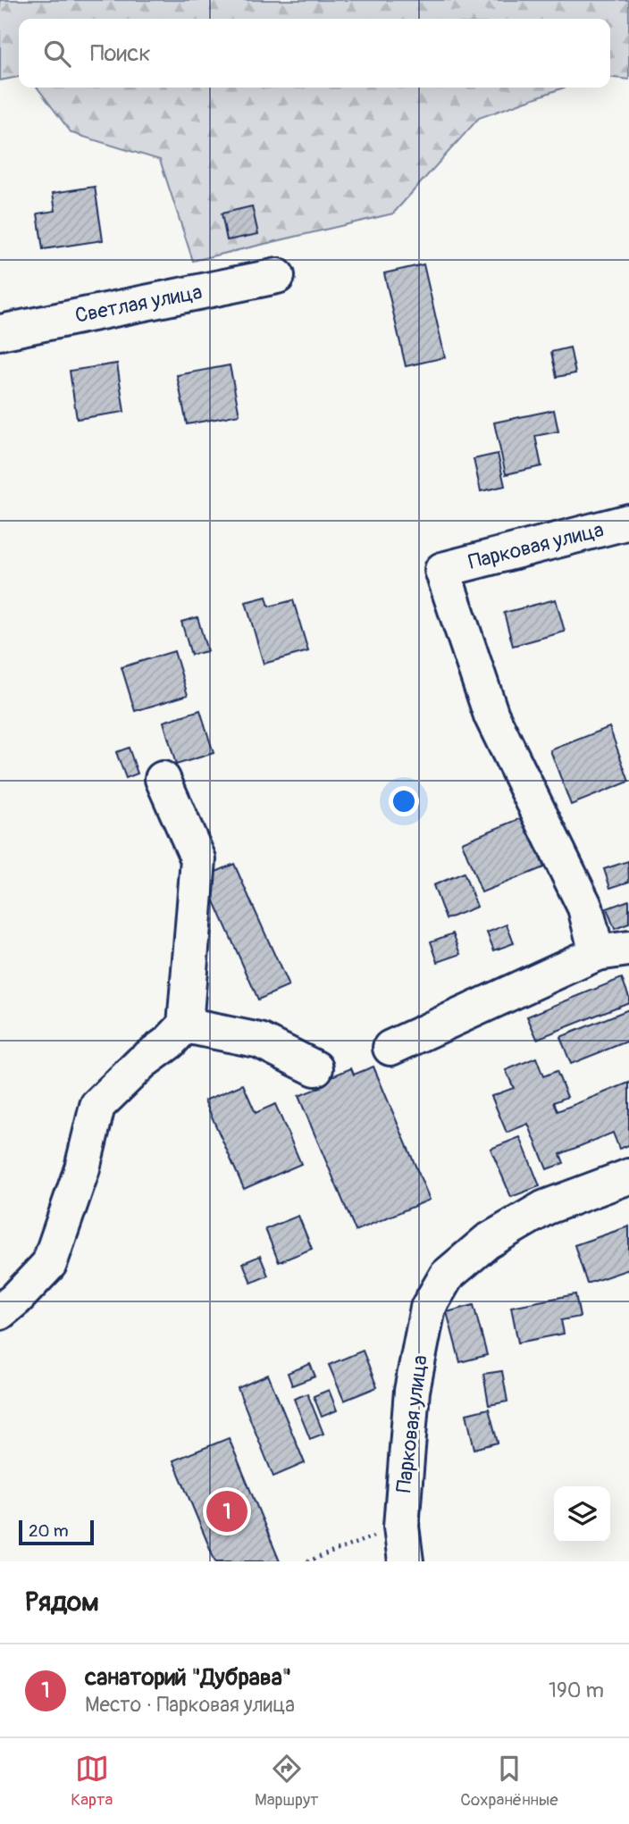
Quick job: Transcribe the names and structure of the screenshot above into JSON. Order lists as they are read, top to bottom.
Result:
{
  "streets": {
    "street": ["Светлая улица", "Парковая улица"]
  },
  "scale_bar": "20 m",
  "page": {
    "search": "Поиск",
    "pins": "1",
    "scale": "20 m",
    "heading": "Рядом",
    "list": [
      {
        "mark": "1",
        "name": "санаторий \"Дубрава\"",
        "note": "Место · Парковая улица",
        "value": "190 m"
      }
    ],
    "nav": ["Карта", "Маршрут", "Сохранённые"]
  }
}
